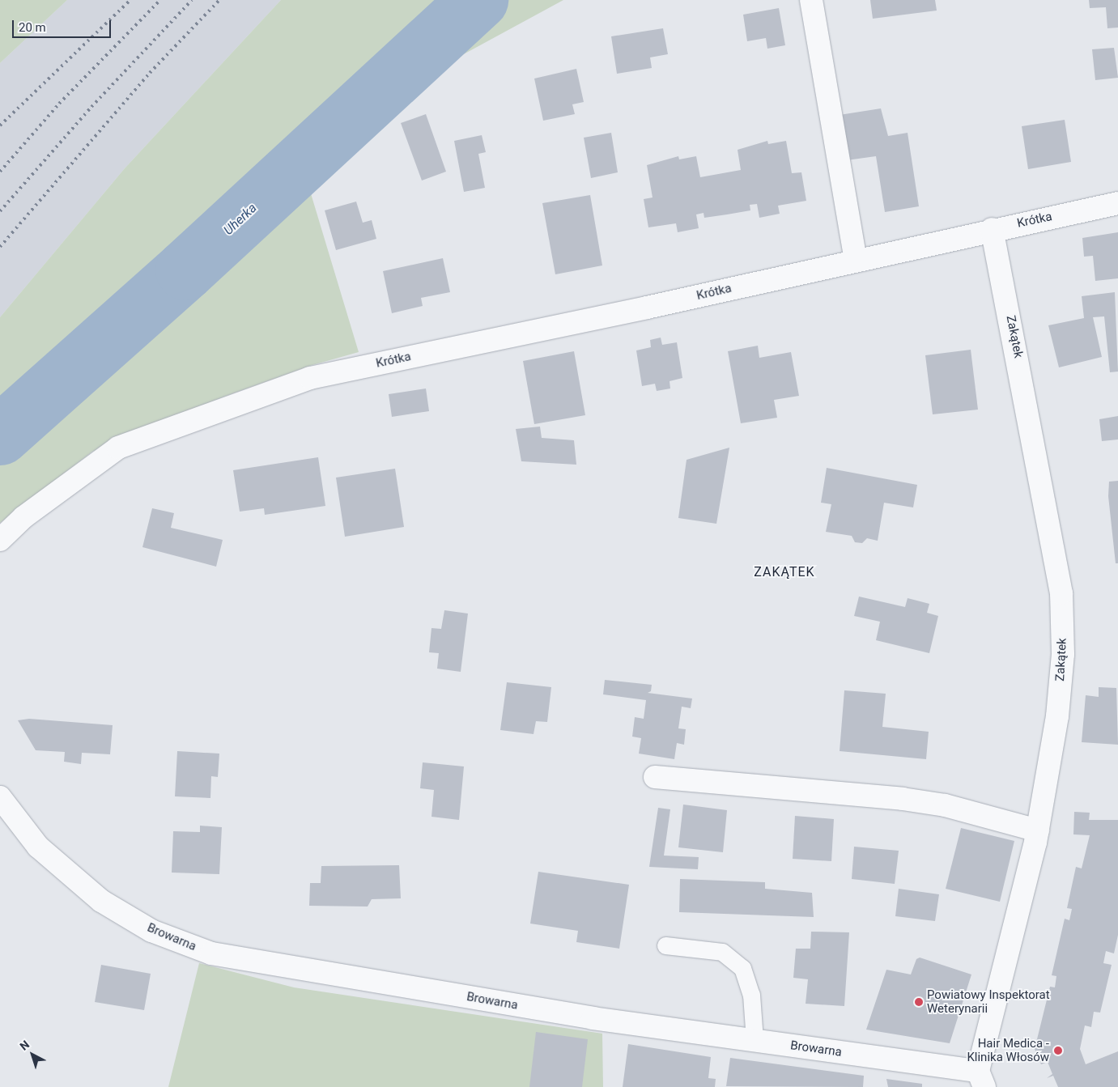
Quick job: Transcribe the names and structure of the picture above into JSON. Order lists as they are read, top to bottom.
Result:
{
  "streets": {
    "street": ["Krótka", "Zakątek", "Browarna"]
  },
  "crossings": [
    ["Krótka", "Zakątek"],
    ["Zakątek", "Browarna"]
  ],
  "districts": ["ZAKĄTEK"],
  "water": ["Uherka"],
  "places": ["Powiatowy Inspektorat Weterynarii", "Hair Medica - Klinika Włosów"],
  "scale_bar": "20 m",
  "north": "top left"
}
